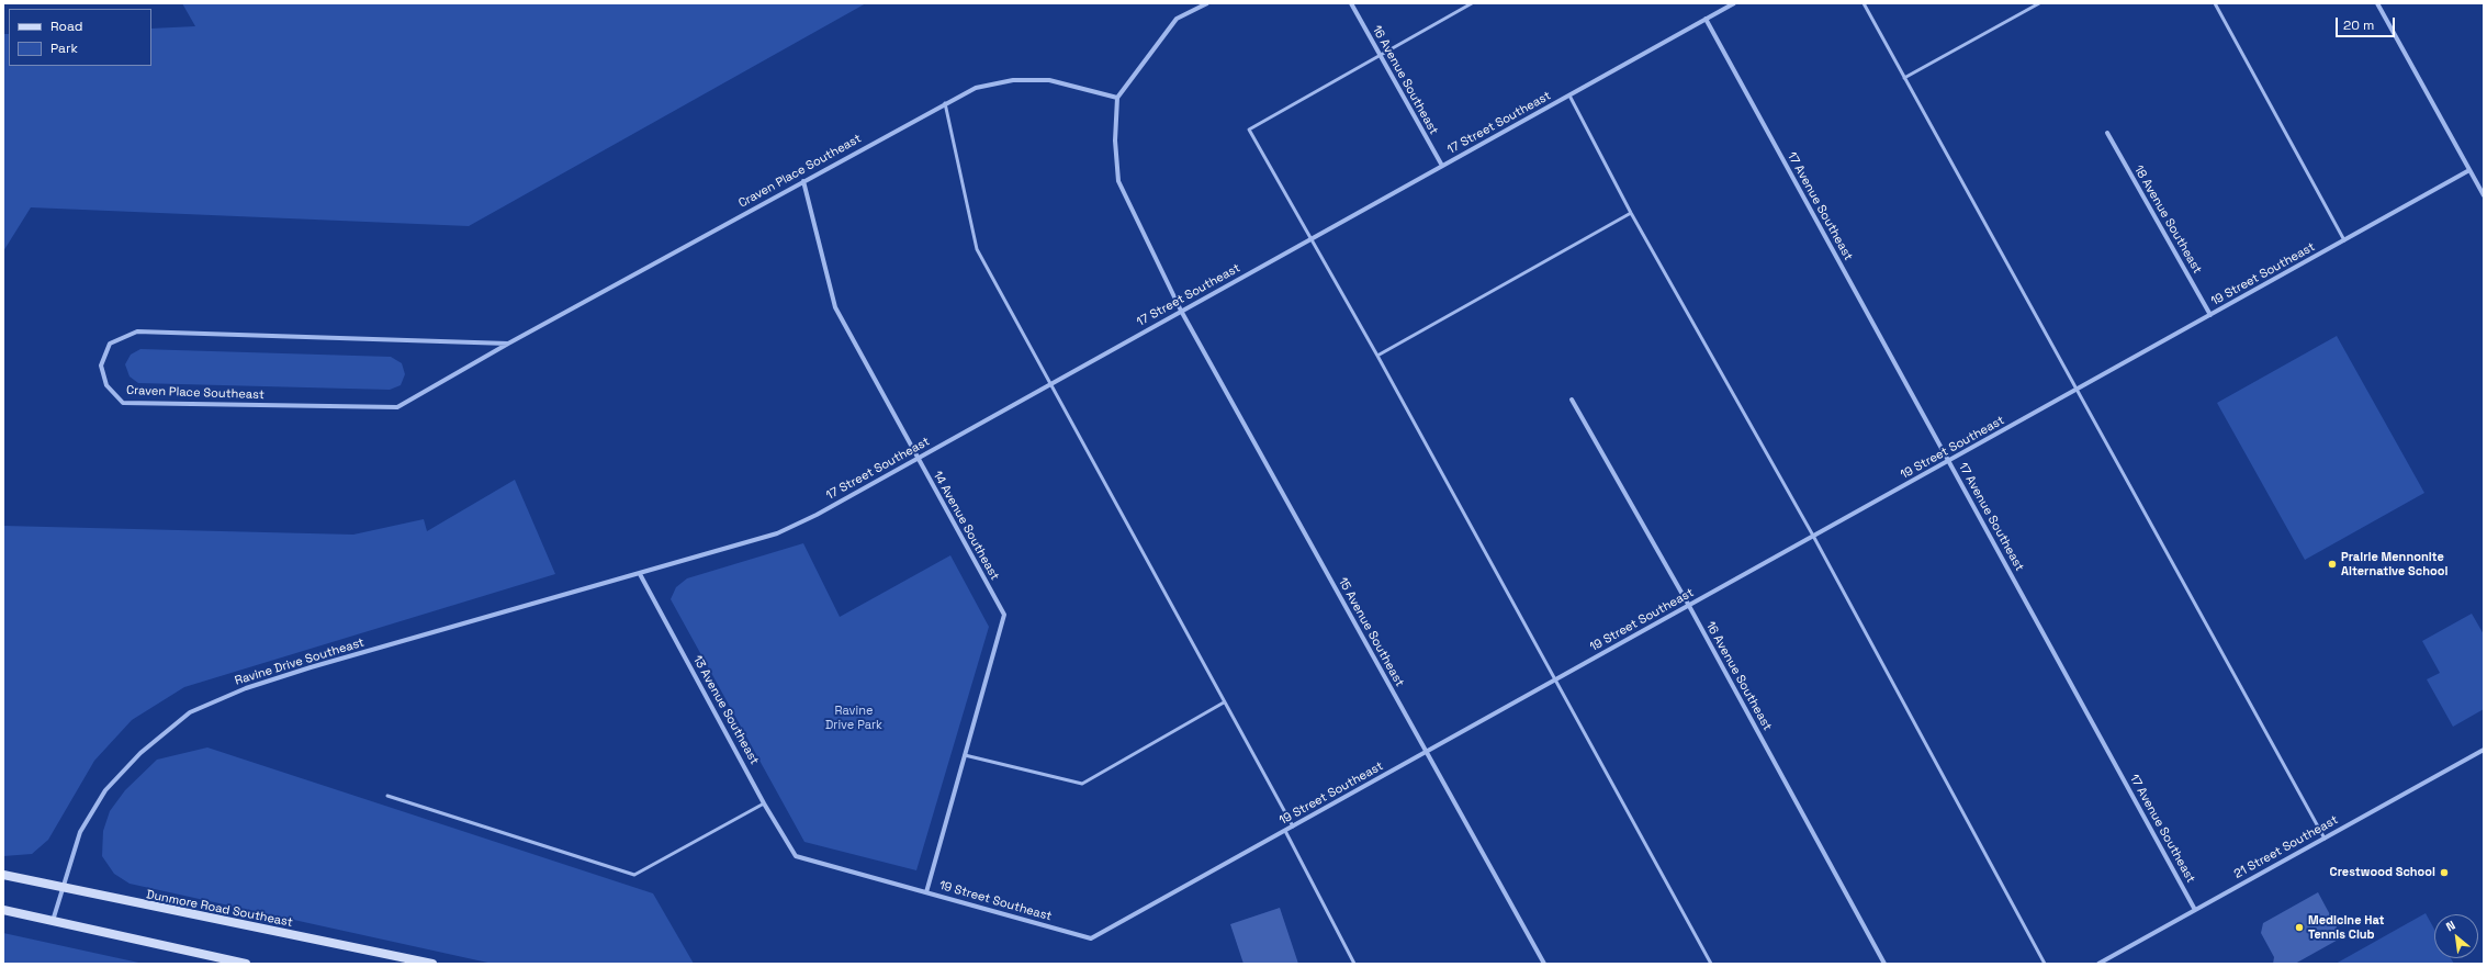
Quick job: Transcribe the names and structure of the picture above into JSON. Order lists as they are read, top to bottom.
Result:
{
  "streets": {
    "main road": ["Dunmore Road Southeast"],
    "street": [
      "16 Avenue Southeast",
      "17 Street Southeast",
      "Craven Place Southeast",
      "17 Avenue Southeast",
      "18 Avenue Southeast",
      "19 Street Southeast",
      "14 Avenue Southeast",
      "15 Avenue Southeast",
      "Ravine Drive Southeast",
      "13 Avenue Southeast",
      "21 Street Southeast"
    ]
  },
  "crossings": [
    ["16 Avenue Southeast", "17 Street Southeast"],
    ["16 Avenue Southeast", "19 Street Southeast"],
    ["17 Street Southeast", "17 Avenue Southeast"],
    ["17 Street Southeast", "14 Avenue Southeast"],
    ["17 Street Southeast", "15 Avenue Southeast"],
    ["17 Street Southeast", "Ravine Drive Southeast"],
    ["17 Street Southeast", "13 Avenue Southeast"],
    ["Craven Place Southeast", "14 Avenue Southeast"],
    ["Craven Place Southeast", "15 Avenue Southeast"],
    ["17 Avenue Southeast", "19 Street Southeast"],
    ["17 Avenue Southeast", "21 Street Southeast"],
    ["18 Avenue Southeast", "19 Street Southeast"],
    ["19 Street Southeast", "14 Avenue Southeast"],
    ["19 Street Southeast", "15 Avenue Southeast"],
    ["19 Street Southeast", "13 Avenue Southeast"],
    ["Ravine Drive Southeast", "13 Avenue Southeast"],
    ["Ravine Drive Southeast", "Dunmore Road Southeast"]
  ],
  "parks": ["Ravine Drive Park"],
  "places": ["Prairie Mennonite Alternative School", "Crestwood School", "Medicine Hat Tennis Club"],
  "legend": ["Road", "Park"],
  "scale_bar": "20 m",
  "north": "top left"
}
